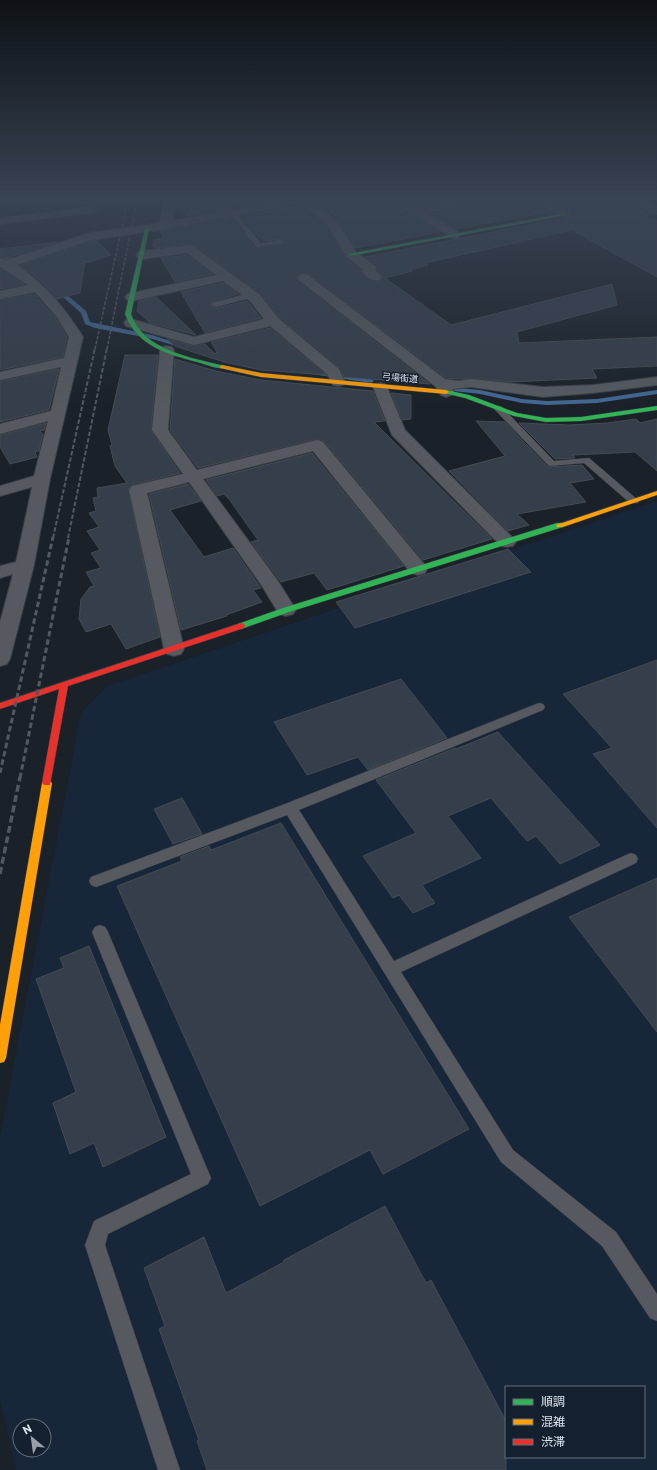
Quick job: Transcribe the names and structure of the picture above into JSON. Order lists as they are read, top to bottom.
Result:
{
  "streets": {
    "street": ["弓場街道"]
  },
  "legend": ["順調", "混雑", "渋滞"],
  "north": "top left"
}
